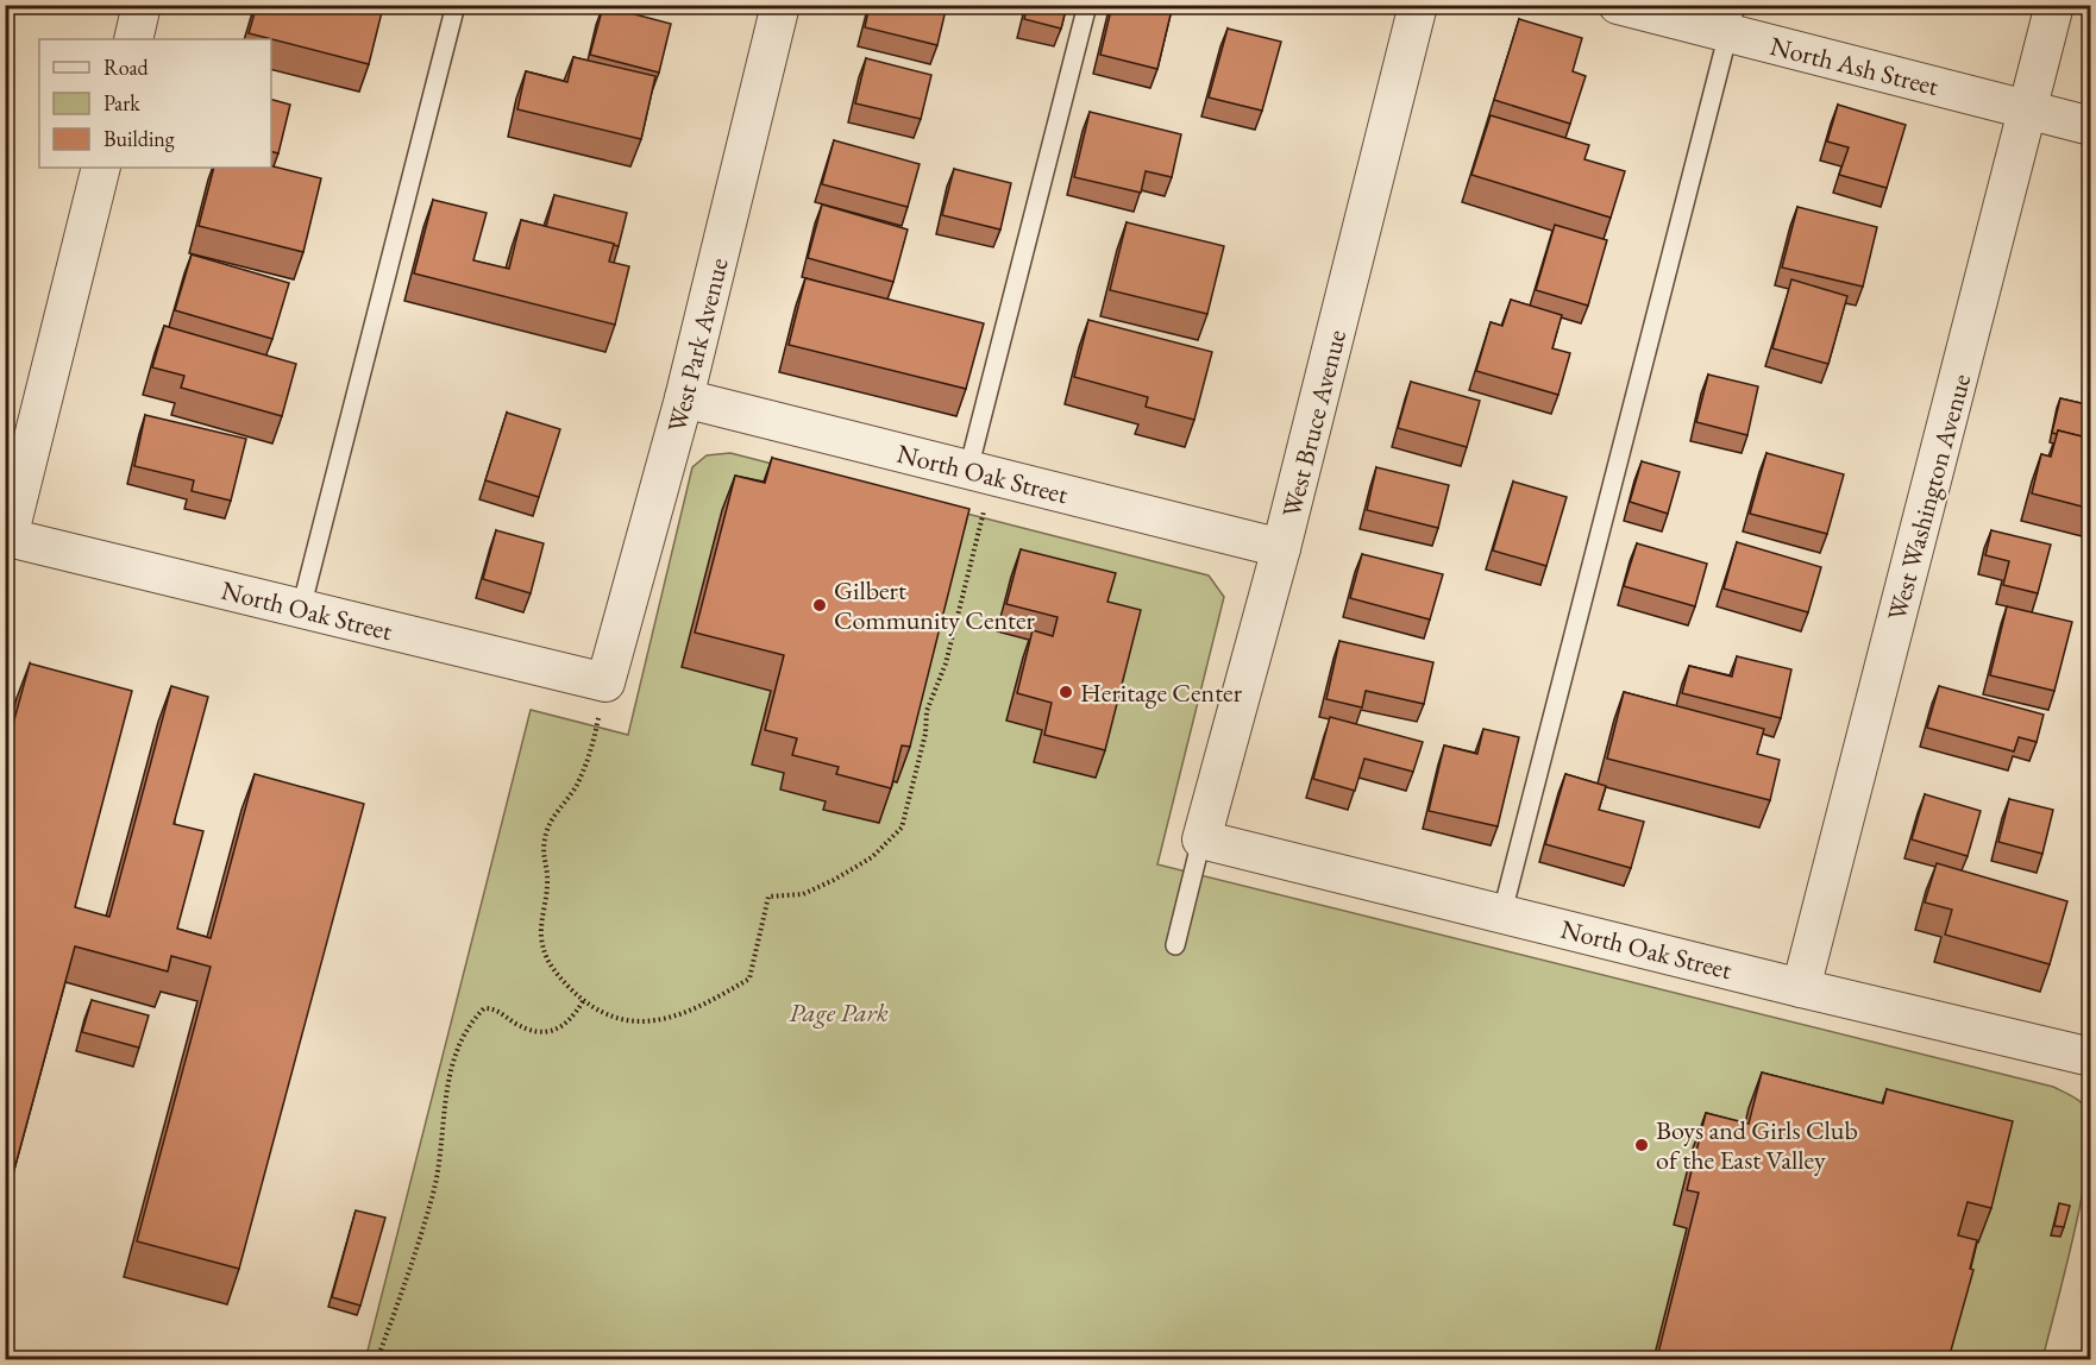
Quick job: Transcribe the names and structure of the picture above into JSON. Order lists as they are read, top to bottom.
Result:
{
  "streets": {
    "street": [
      "North Ash Street",
      "West Park Avenue",
      "West Bruce Avenue",
      "North Oak Street",
      "West Washington Avenue"
    ]
  },
  "crossings": [
    ["North Ash Street", "West Washington Avenue"],
    ["West Park Avenue", "North Oak Street"],
    ["West Bruce Avenue", "North Oak Street"],
    ["North Oak Street", "West Washington Avenue"]
  ],
  "parks": ["Page Park"],
  "places": ["Gilbert Community Center", "Heritage Center", "Boys and Girls Club of the East Valley"],
  "legend": ["Road", "Park", "Building"]
}
